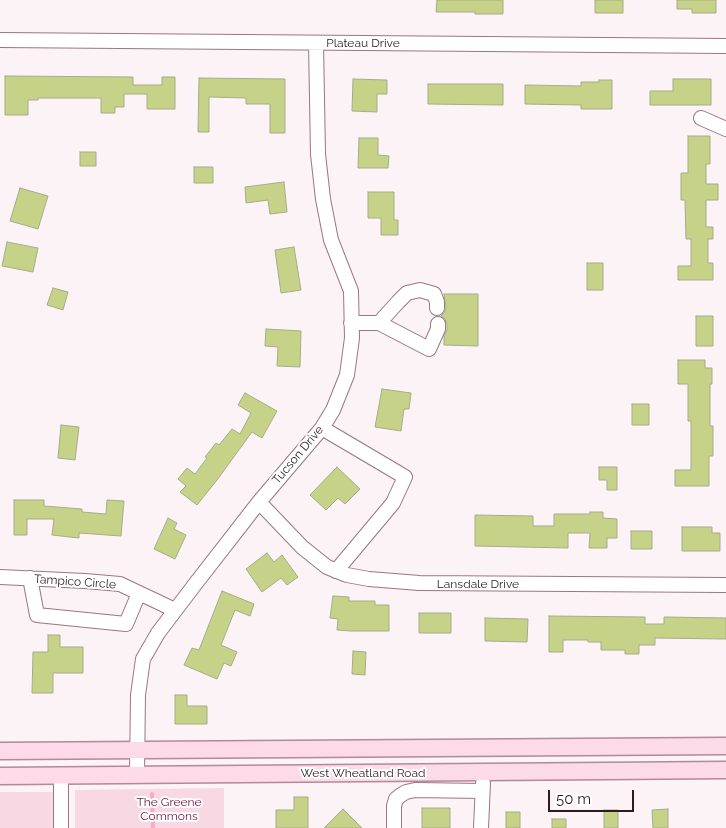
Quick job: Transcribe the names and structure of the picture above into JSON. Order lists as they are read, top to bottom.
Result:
{
  "streets": {
    "main road": ["West Wheatland Road"],
    "street": [
      "Plateau Drive",
      "Tucson Drive",
      "Tampico Circle",
      "Lansdale Drive"
    ]
  },
  "crossings": [
    ["Plateau Drive", "Tucson Drive"],
    ["Tucson Drive", "Tampico Circle"],
    ["Tucson Drive", "Lansdale Drive"],
    ["Tucson Drive", "West Wheatland Road"]
  ],
  "parks": ["The Greene Commons"],
  "scale_bar": "50 m"
}
